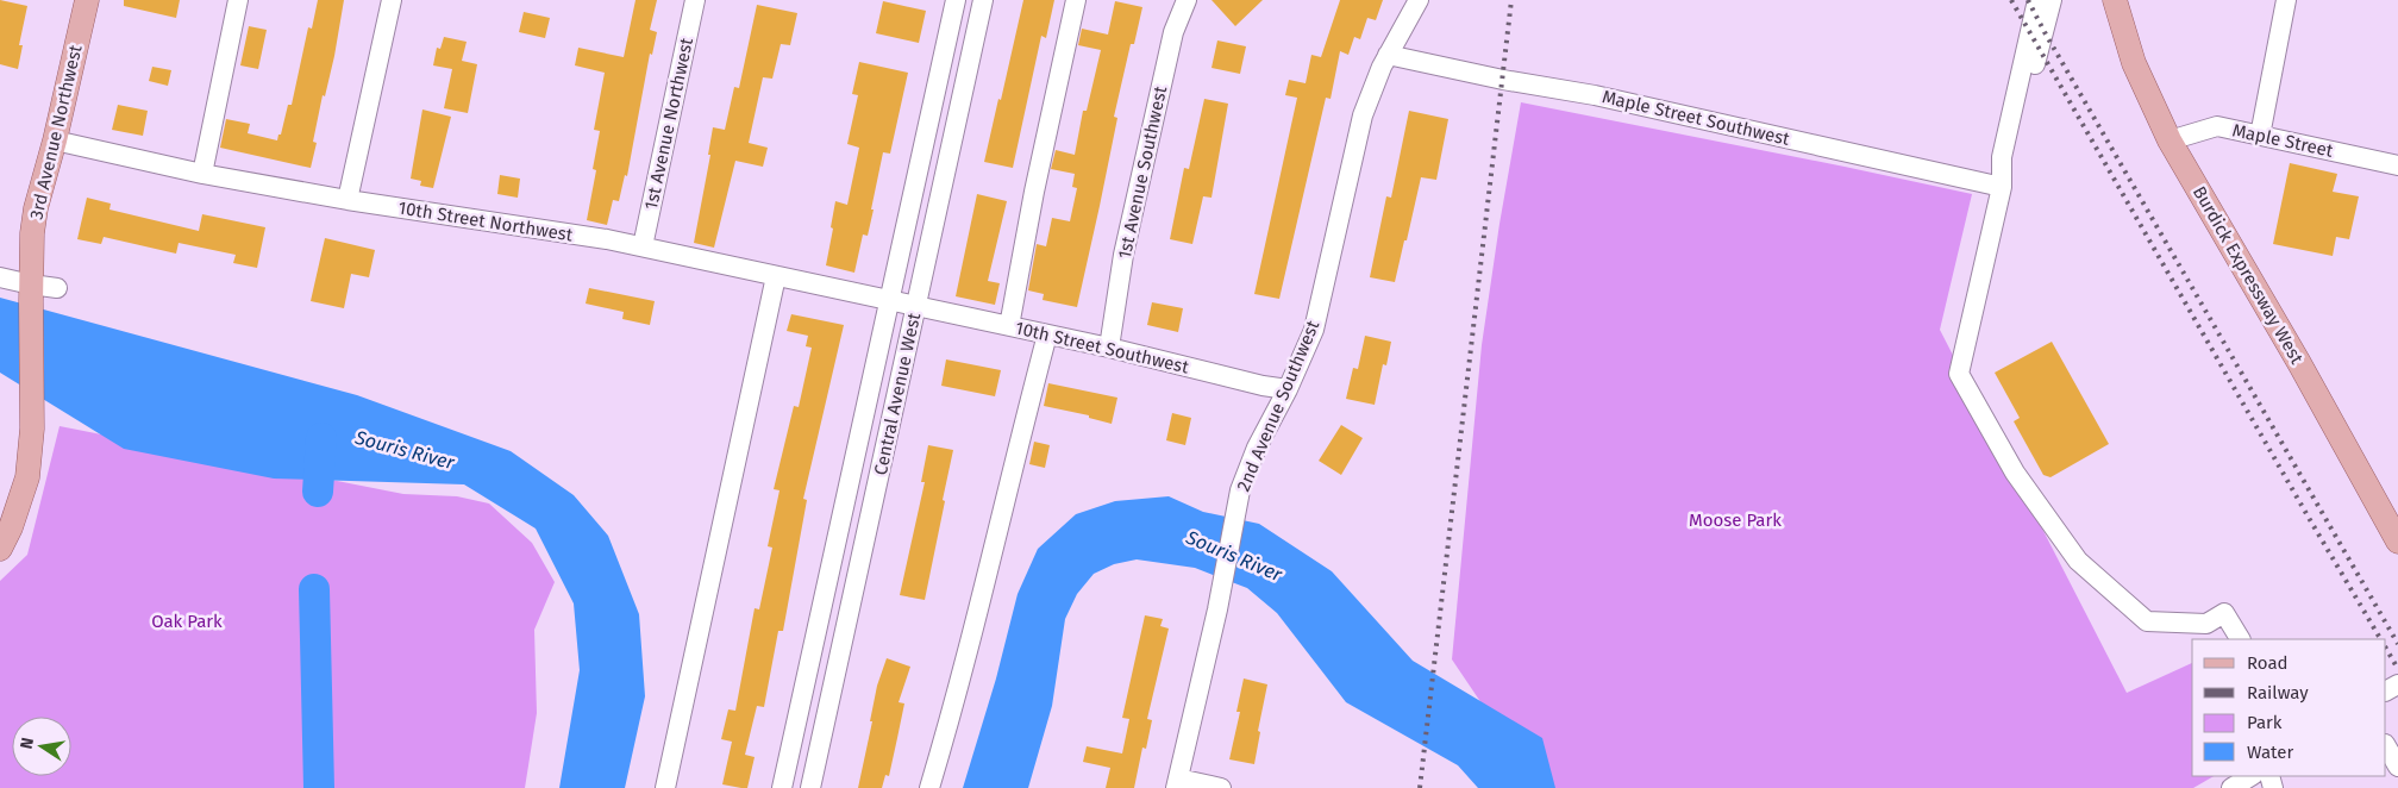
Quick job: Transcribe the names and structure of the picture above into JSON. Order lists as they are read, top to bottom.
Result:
{
  "streets": {
    "main road": ["3rd Avenue Northwest", "Burdick Expressway West"],
    "street": [
      "Maple Street Southwest",
      "1st Avenue Northwest",
      "Maple Street",
      "1st Avenue Southwest",
      "10th Street Northwest",
      "10th Street Southwest",
      "Central Avenue West",
      "2nd Avenue Southwest"
    ]
  },
  "crossings": [
    ["Maple Street Southwest", "2nd Avenue Southwest"],
    ["1st Avenue Northwest", "10th Street Northwest"],
    ["3rd Avenue Northwest", "10th Street Northwest"],
    ["Maple Street", "Burdick Expressway West"],
    ["1st Avenue Southwest", "10th Street Southwest"],
    ["10th Street Northwest", "10th Street Southwest"],
    ["10th Street Northwest", "Central Avenue West"],
    ["10th Street Southwest", "Central Avenue West"],
    ["10th Street Southwest", "2nd Avenue Southwest"]
  ],
  "water": ["Souris River"],
  "parks": ["Moose Park", "Oak Park"],
  "legend": [
    "Road",
    "Railway",
    "Park",
    "Water"
  ],
  "north": "left"
}
